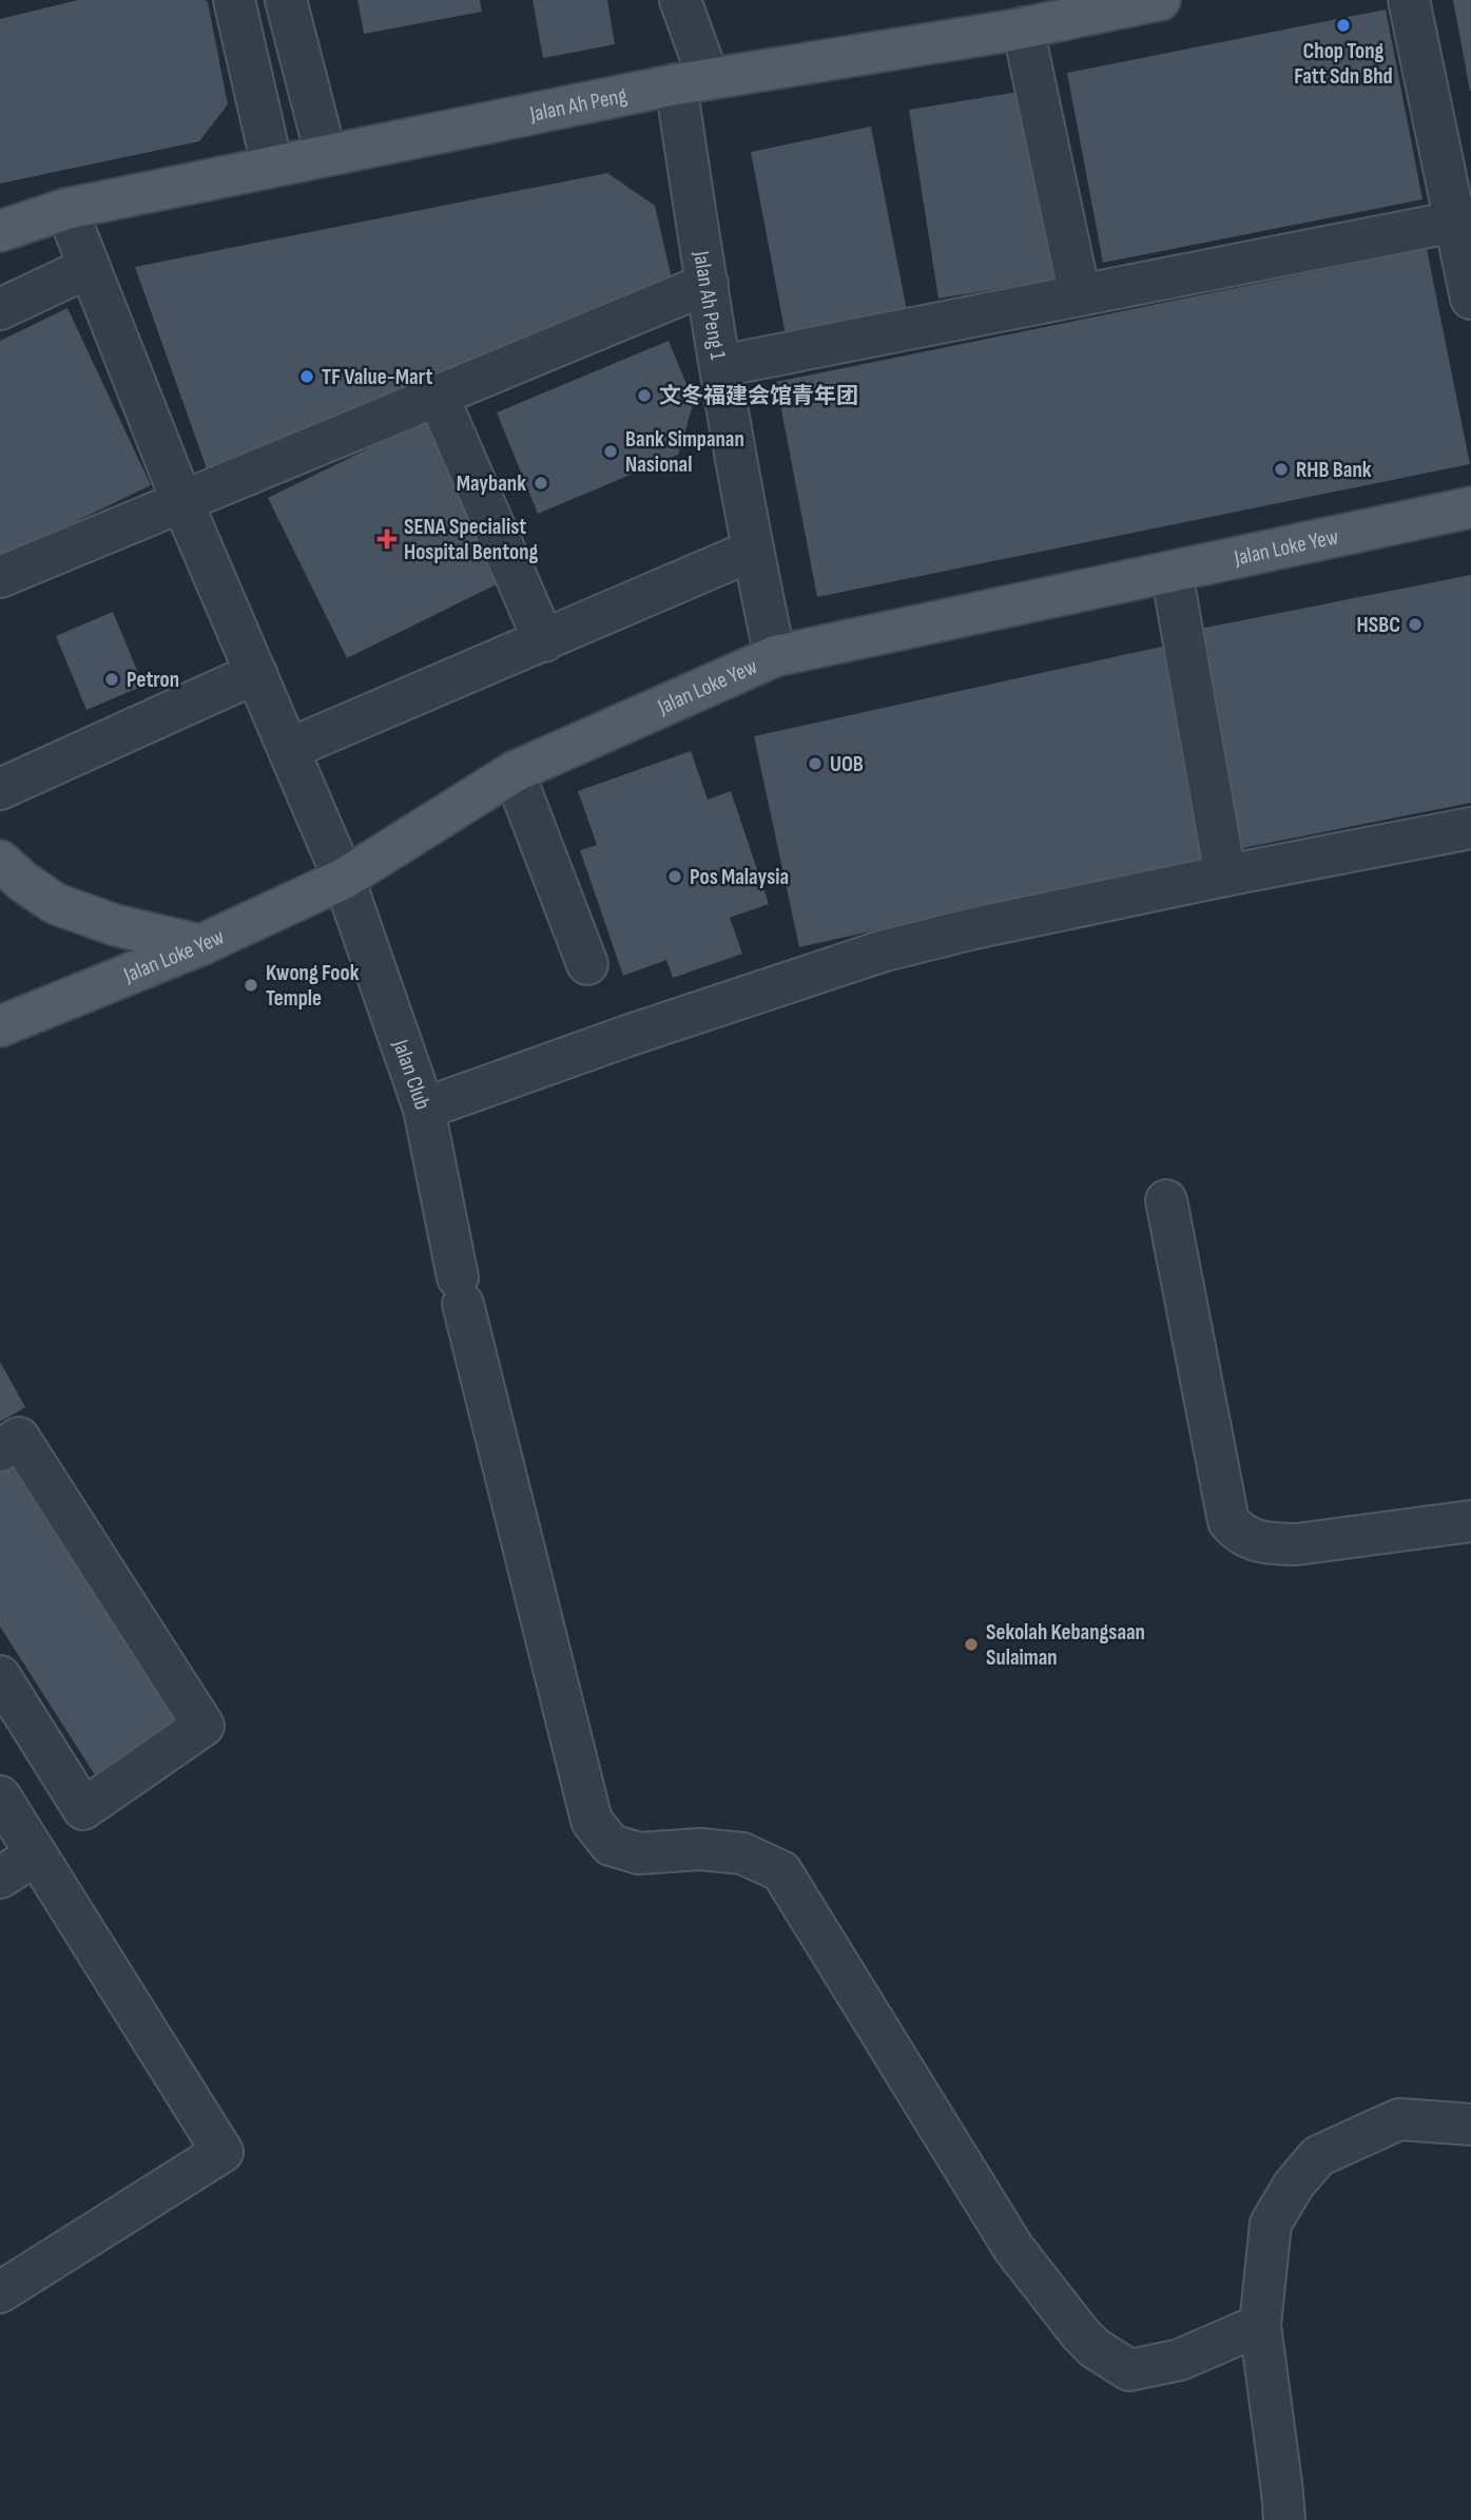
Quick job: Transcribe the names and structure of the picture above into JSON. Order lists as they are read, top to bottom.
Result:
{
  "streets": {
    "main road": ["Jalan Ah Peng", "Jalan Loke Yew"],
    "street": ["Jalan Ah Peng 1", "Jalan Club"]
  },
  "crossings": [
    ["Jalan Ah Peng", "Jalan Ah Peng 1"],
    ["Jalan Ah Peng", "Jalan Club"],
    ["Jalan Ah Peng 1", "Jalan Loke Yew"],
    ["Jalan Loke Yew", "Jalan Club"]
  ],
  "places": {
    "other": [
      "Chop Tong Fatt Sdn Bhd",
      "TF Value-Mart",
      "文冬福建会馆青年团",
      "Bank Simpanan Nasional",
      "RHB Bank",
      "Maybank",
      "HSBC",
      "Petron",
      "UOB",
      "Pos Malaysia",
      "Kwong Fook Temple",
      "Sekolah Kebangsaan Sulaiman"
    ],
    "health": ["SENA Specialist Hospital Bentong"]
  }
}
